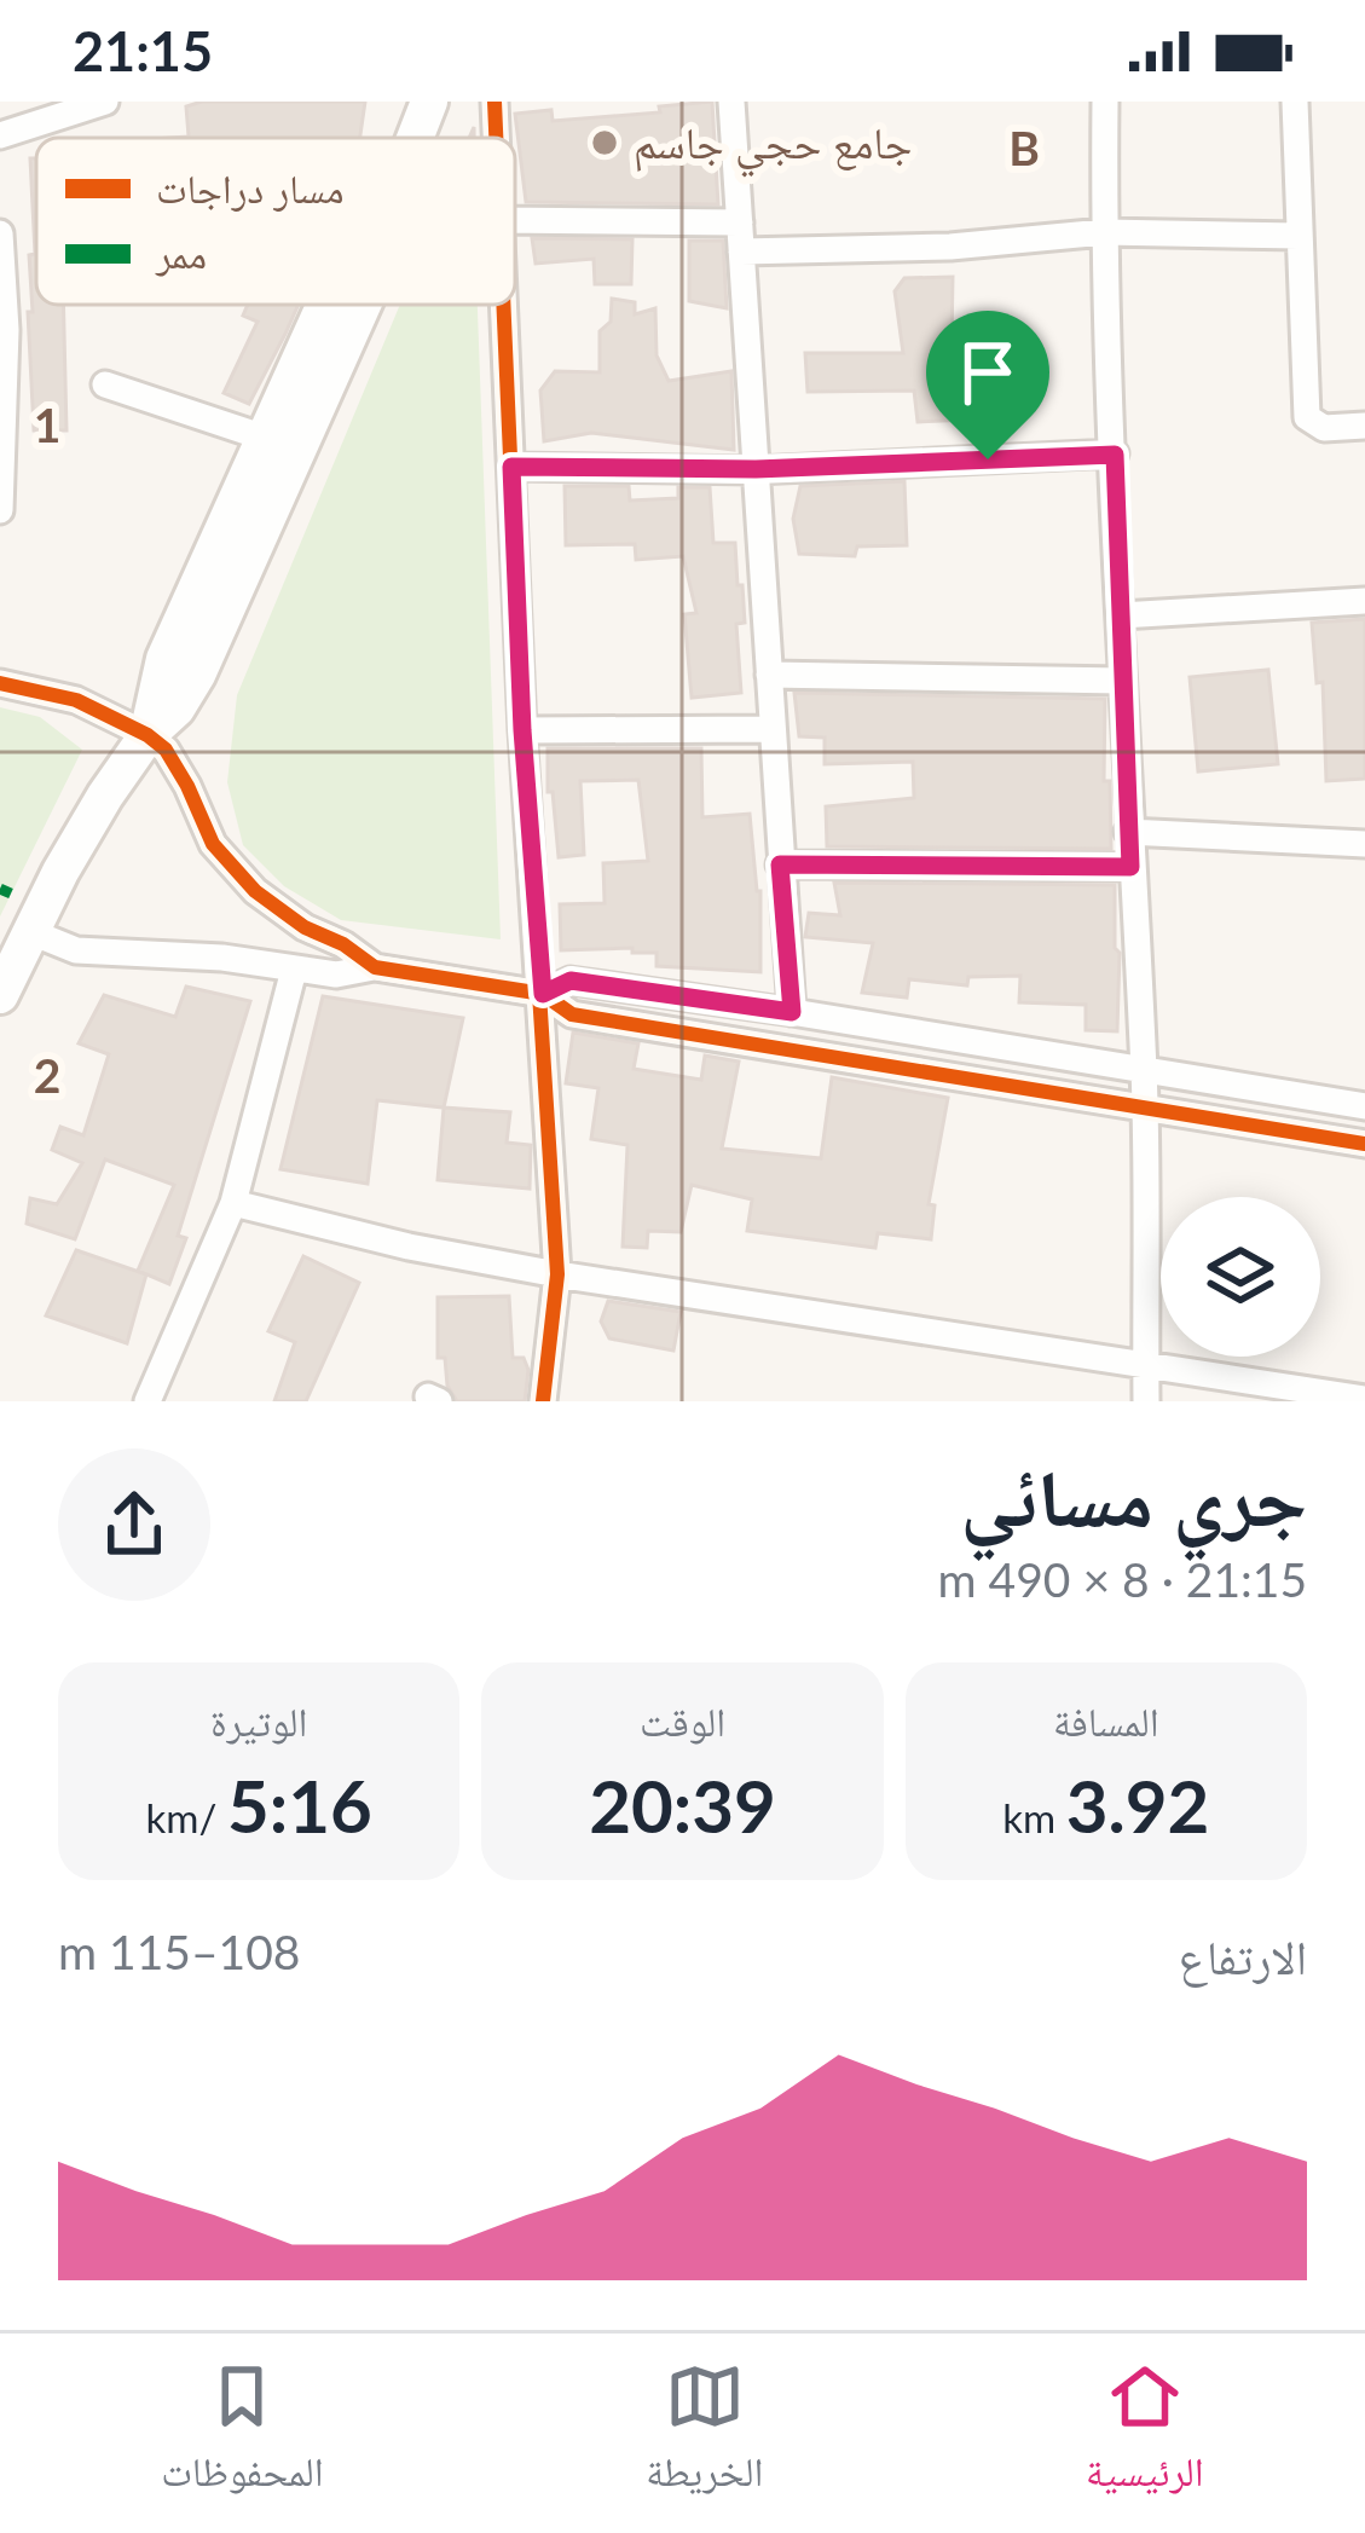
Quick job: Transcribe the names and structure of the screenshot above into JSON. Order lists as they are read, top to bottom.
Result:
{
  "places": ["جامع حجي جاسم"],
  "legend": ["مسار دراجات", "ممر"],
  "page": {
    "status": "21:15",
    "heading": ["جري مسائي", "21:15 · 8 × 490 m"],
    "stats": [
      ["المسافة", "3.92 km"],
      ["الوقت", "20:39"],
      ["الوتيرة", "5:16 /km"]
    ],
    "chart": ["الارتفاع", "108–115 m"],
    "tabs": ["الرئيسية", "الخريطة", "المحفوظات"]
  },
  "grid": {
    "columns": ["B"],
    "rows": ["1", "2"]
  }
}
